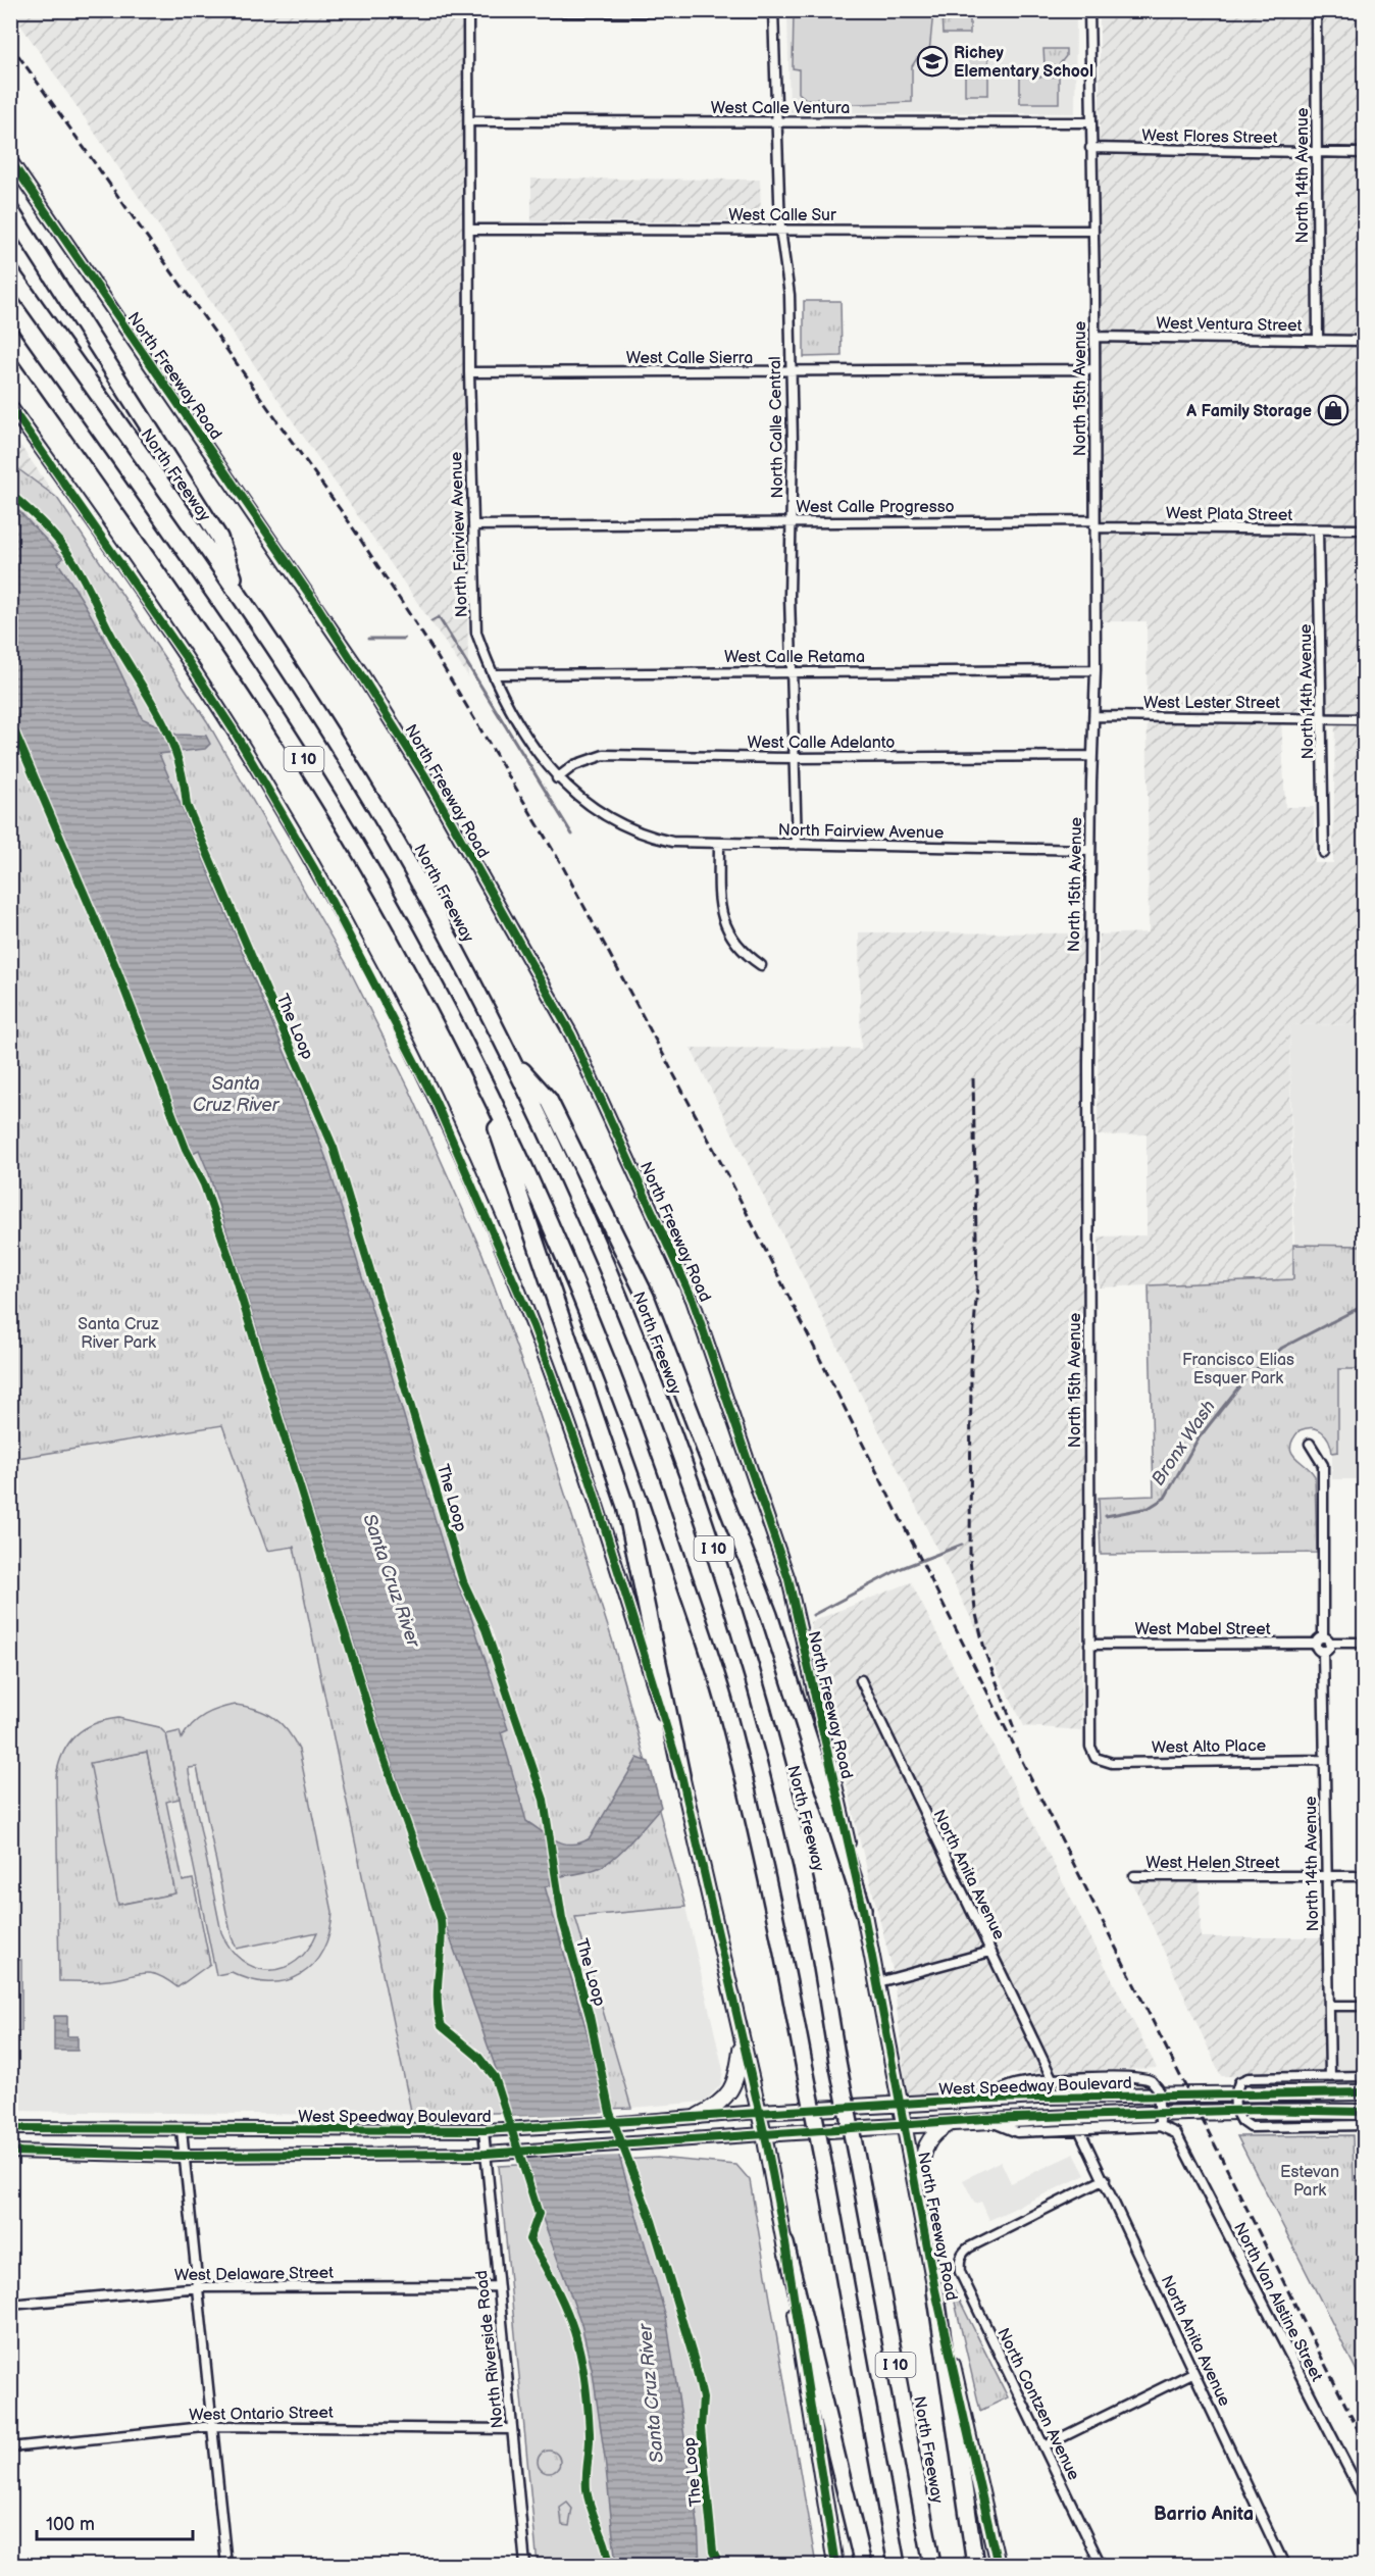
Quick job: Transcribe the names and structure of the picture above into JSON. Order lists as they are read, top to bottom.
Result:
{
  "streets": {
    "highway": ["North Freeway", "I 10"],
    "main road": ["North Freeway Road", "West Speedway Boulevard"],
    "street": [
      "West Calle Ventura",
      "West Flores Street",
      "North 14th Avenue",
      "West Calle Sur",
      "West Ventura Street",
      "West Calle Sierra",
      "North 15th Avenue",
      "North Calle Central",
      "West Calle Progresso",
      "West Plata Street",
      "North Fairview Avenue",
      "West Calle Retama",
      "West Lester Street",
      "West Calle Adelanto",
      "West Mabel Street",
      "West Alto Place",
      "West Helen Street",
      "North Anita Avenue",
      "West Delaware Street",
      "North Van Alstine Street",
      "North Riverside Road",
      "North Contzen Avenue",
      "West Ontario Street"
    ],
    "cycle path": ["The Loop"]
  },
  "crossings": [
    ["West Calle Ventura", "North 15th Avenue"],
    ["West Calle Ventura", "North Calle Central"],
    ["West Calle Ventura", "North Fairview Avenue"],
    ["West Flores Street", "North 14th Avenue"],
    ["West Flores Street", "North 15th Avenue"],
    ["North 14th Avenue", "West Ventura Street"],
    ["North 14th Avenue", "West Plata Street"],
    ["North 14th Avenue", "West Lester Street"],
    ["North 14th Avenue", "West Mabel Street"],
    ["North 14th Avenue", "West Alto Place"],
    ["North 14th Avenue", "West Helen Street"],
    ["West Calle Sur", "North 15th Avenue"],
    ["West Calle Sur", "North Calle Central"],
    ["West Calle Sur", "North Fairview Avenue"],
    ["West Ventura Street", "North 15th Avenue"],
    ["West Calle Sierra", "North 15th Avenue"],
    ["West Calle Sierra", "North Calle Central"],
    ["West Calle Sierra", "North Fairview Avenue"],
    ["North Freeway Road", "West Speedway Boulevard"],
    ["North 15th Avenue", "West Calle Progresso"],
    ["North 15th Avenue", "West Plata Street"],
    ["North 15th Avenue", "North Fairview Avenue"],
    ["North 15th Avenue", "West Calle Retama"],
    ["North 15th Avenue", "West Lester Street"],
    ["North 15th Avenue", "West Calle Adelanto"],
    ["North 15th Avenue", "West Mabel Street"],
    ["North 15th Avenue", "West Alto Place"],
    ["North Calle Central", "West Calle Progresso"],
    ["North Calle Central", "North Fairview Avenue"],
    ["North Calle Central", "West Calle Retama"],
    ["North Calle Central", "West Calle Adelanto"],
    ["West Calle Progresso", "West Plata Street"],
    ["West Calle Progresso", "North Fairview Avenue"],
    ["North Fairview Avenue", "West Calle Retama"],
    ["North Fairview Avenue", "West Calle Adelanto"],
    ["North Anita Avenue", "North Contzen Avenue"],
    ["West Speedway Boulevard", "North Riverside Road"],
    ["West Delaware Street", "North Riverside Road"],
    ["North Riverside Road", "West Ontario Street"]
  ],
  "districts": ["Barrio Anita"],
  "water": ["Santa Cruz River", "Bronx Wash"],
  "parks": ["Santa Cruz River Park", "Francisco Elias Esquer Park", "Estevan Park"],
  "places": {
    "school or university": ["Richey Elementary School"],
    "shop": ["A Family Storage"]
  },
  "scale_bar": "100 m"
}
